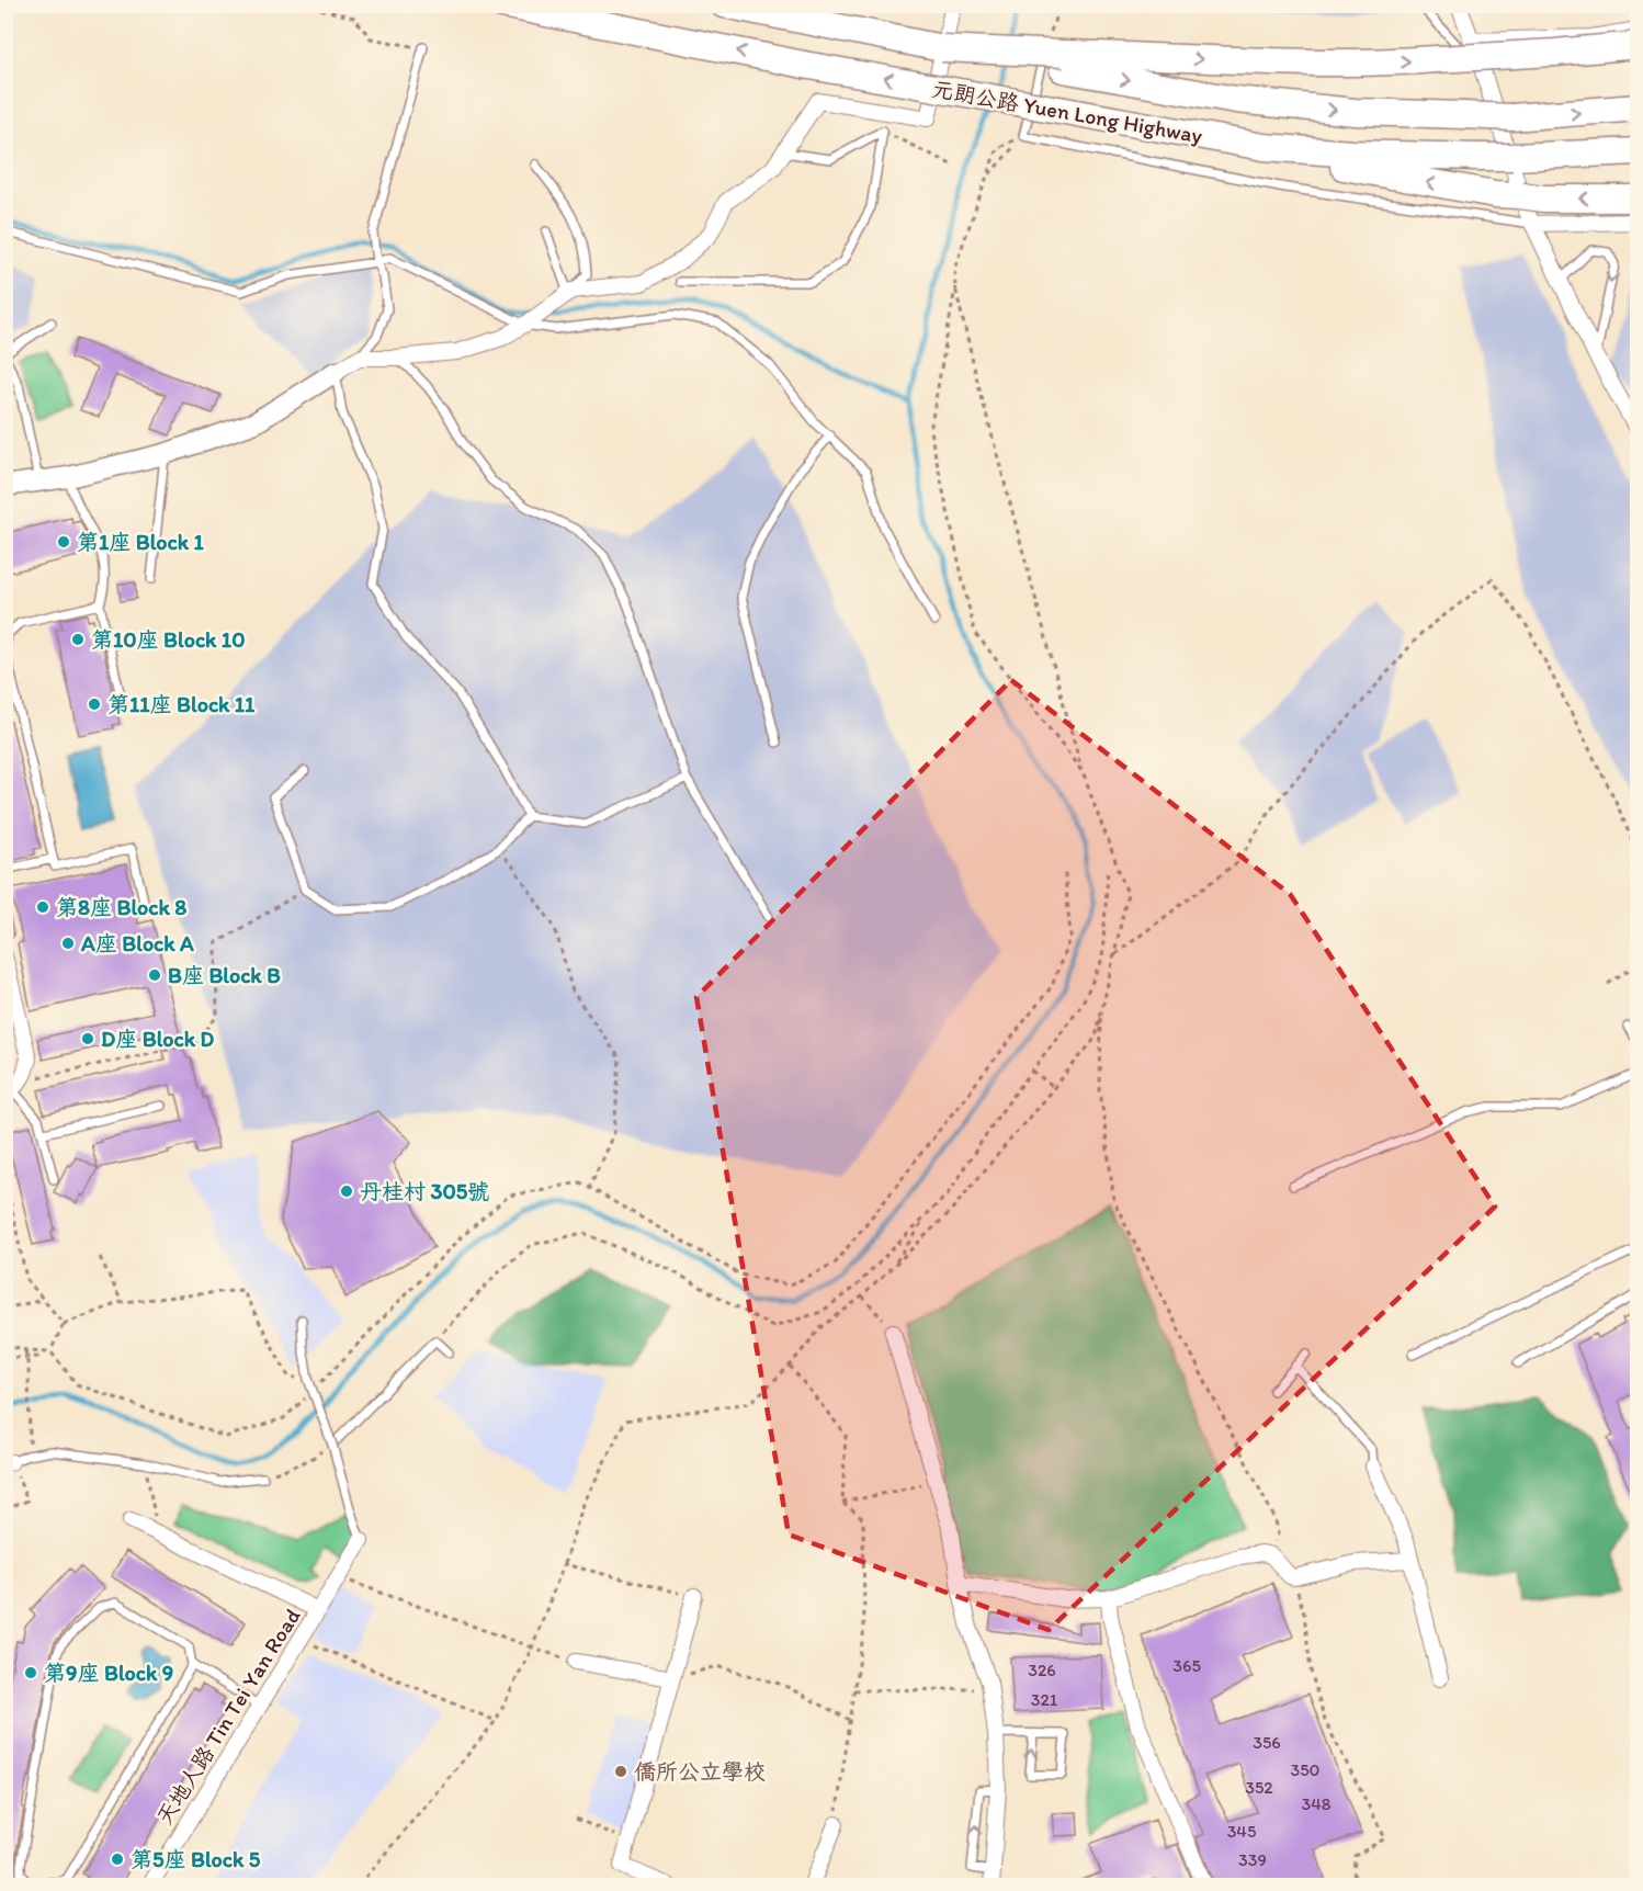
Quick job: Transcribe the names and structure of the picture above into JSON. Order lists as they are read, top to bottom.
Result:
{
  "streets": {
    "highway": ["元朗公路 Yuen Long Highway"],
    "street": ["天地人路 Tin Tei Yan Road"]
  },
  "places": [
    "第1座 Block 1",
    "第10座 Block 10",
    "第11座 Block 11",
    "第8座 Block 8",
    "A座 Block A",
    "B座 Block B",
    "D座 Block D",
    "丹桂村 305號",
    "第9座 Block 9",
    "僑所公立學校",
    "第5座 Block 5"
  ],
  "house_numbers": [
    "365",
    "326",
    "321",
    "356",
    "350",
    "352",
    "348",
    "345",
    "339"
  ]
}
